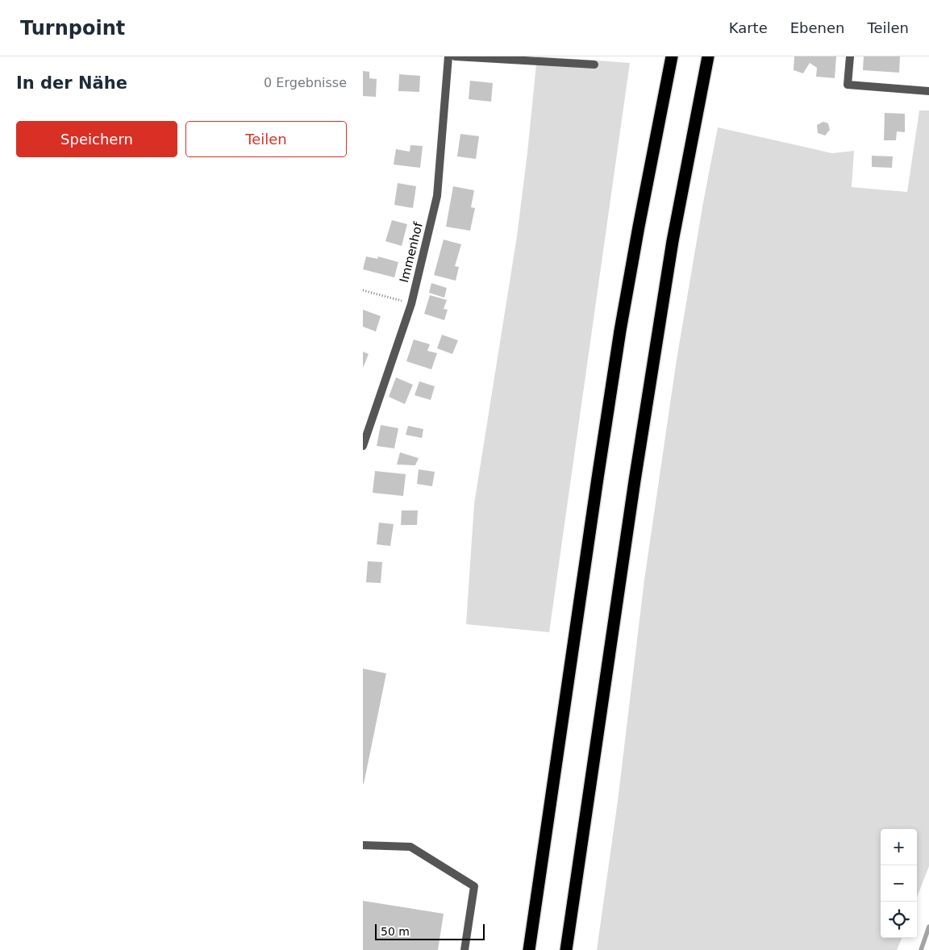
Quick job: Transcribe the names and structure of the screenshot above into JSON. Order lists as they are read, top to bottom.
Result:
{
  "streets": {
    "street": ["Immenhof"]
  },
  "scale_bar": "50 m",
  "page": {
    "header": "Turnpoint",
    "nav": ["Karte", "Ebenen", "Teilen"],
    "heading": ["In der Nähe", "0 Ergebnisse"],
    "buttons": ["Speichern", "Teilen"],
    "map_buttons": ["+", "−"],
    "scale": "50 m"
  }
}
